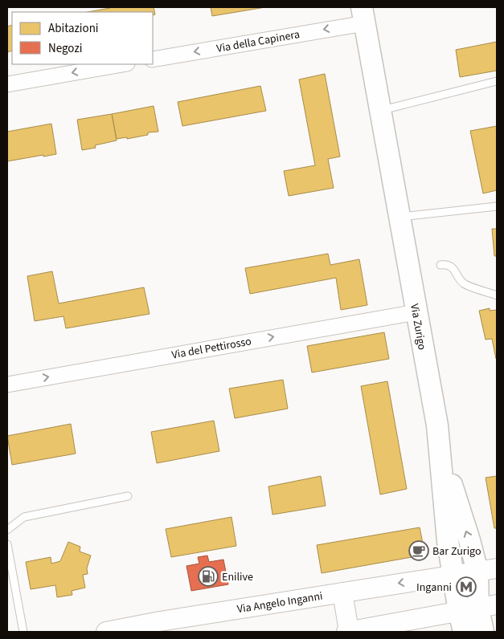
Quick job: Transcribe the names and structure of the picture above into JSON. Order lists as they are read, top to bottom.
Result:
{
  "streets": {
    "main road": ["Via Zurigo"],
    "street": ["Via della Capinera", "Via del Pettirosso", "Via Angelo Inganni"]
  },
  "crossings": [
    ["Via della Capinera", "Via Zurigo"],
    ["Via Zurigo", "Via del Pettirosso"],
    ["Via Zurigo", "Via Angelo Inganni"]
  ],
  "one_way": ["Via della Capinera", "Via del Pettirosso"],
  "places": {
    "cafe": ["Bar Zurigo"],
    "fuel station": ["Enilive"],
    "metro station": ["Inganni"]
  },
  "legend": ["Abitazioni", "Negozi"]
}
